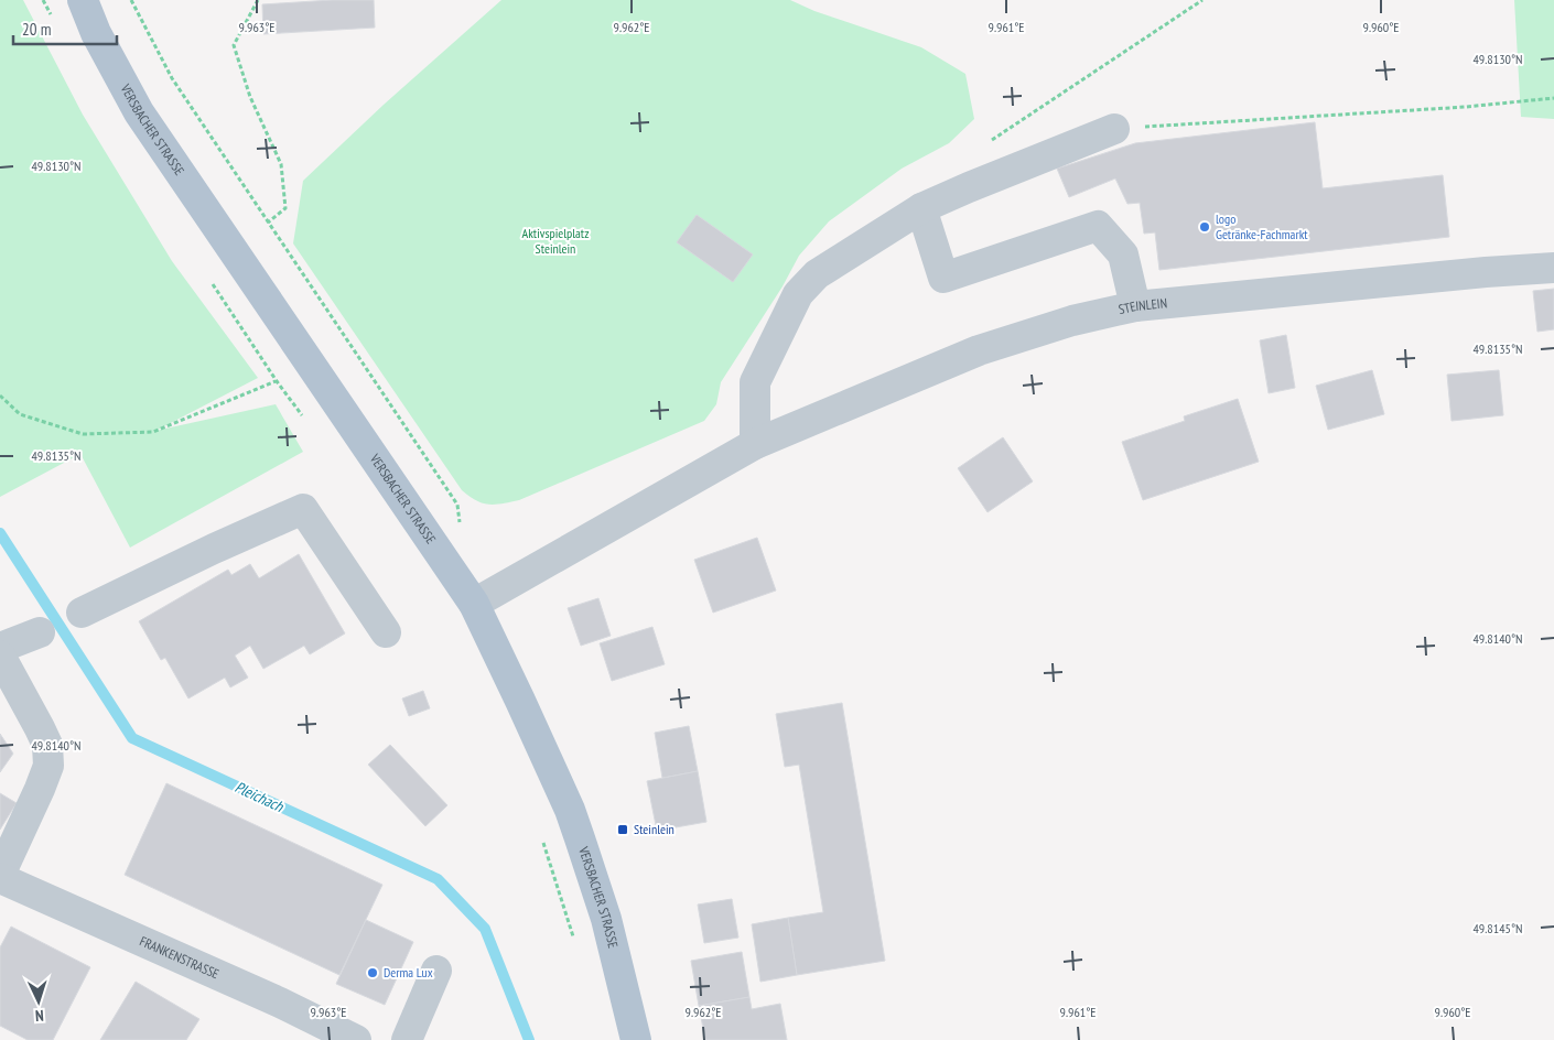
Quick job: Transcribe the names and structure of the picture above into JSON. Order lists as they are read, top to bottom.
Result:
{
  "streets": {
    "main road": ["VERSBACHER STRASSE"],
    "street": ["STEINLEIN", "FRANKENSTRASSE"]
  },
  "crossings": [
    ["VERSBACHER STRASSE", "STEINLEIN"]
  ],
  "water": ["Pleichach"],
  "parks": ["Aktivspielplatz Steinlein"],
  "places": {
    "other": ["logo Getränke-Fachmarkt", "Derma Lux"],
    "transit": ["Steinlein"]
  },
  "scale_bar": "20 m",
  "north": "bottom",
  "coordinates": [
    "9.963°E",
    "9.962°E",
    "9.961°E",
    "9.960°E",
    "49.8130°N",
    "49.8135°N",
    "49.8140°N",
    "49.8145°N"
  ]
}
